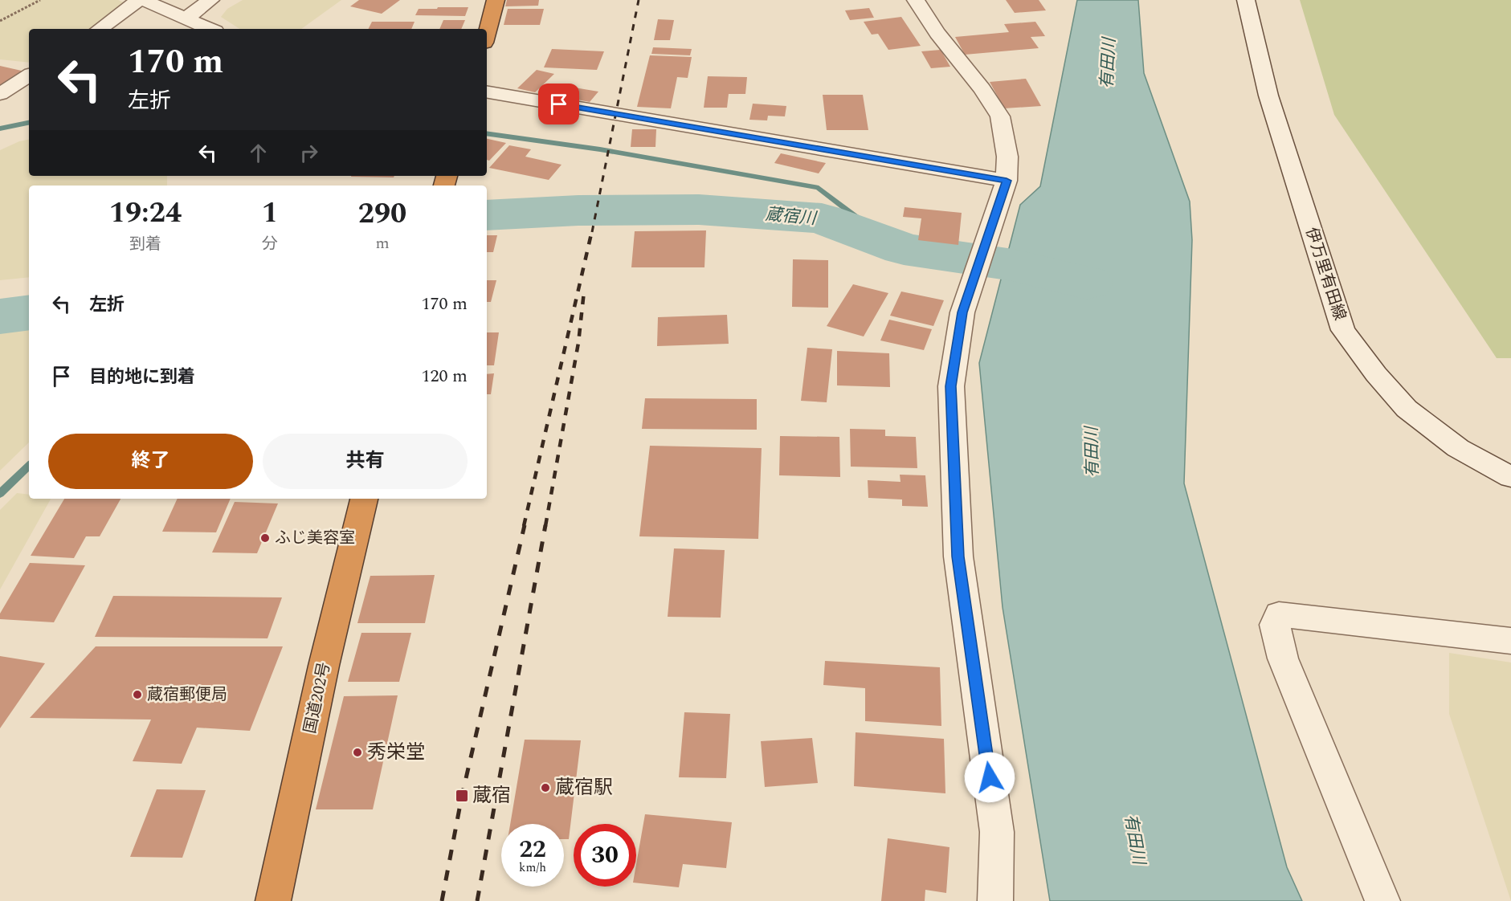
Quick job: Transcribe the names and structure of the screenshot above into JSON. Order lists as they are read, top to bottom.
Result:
{
  "streets": {
    "highway": ["国道202号"],
    "street": ["伊万里有田線"]
  },
  "water": ["有田川", "蔵宿川"],
  "places": {
    "other": [
      "ふじ美容室",
      "蔵宿郵便局",
      "秀栄堂",
      "蔵宿駅"
    ],
    "transit": ["蔵宿"]
  },
  "page": {
    "turn": ["170 m", "左折"],
    "eta": [
      "19:24",
      "到着",
      "1",
      "分",
      "290",
      "m"
    ],
    "list": [
      {
        "name": "左折",
        "value": "170 m"
      },
      {
        "name": "目的地に到着",
        "value": "120 m"
      }
    ],
    "buttons": ["終了", "共有"],
    "speed": "22 km/h",
    "limit": "30"
  }
}
